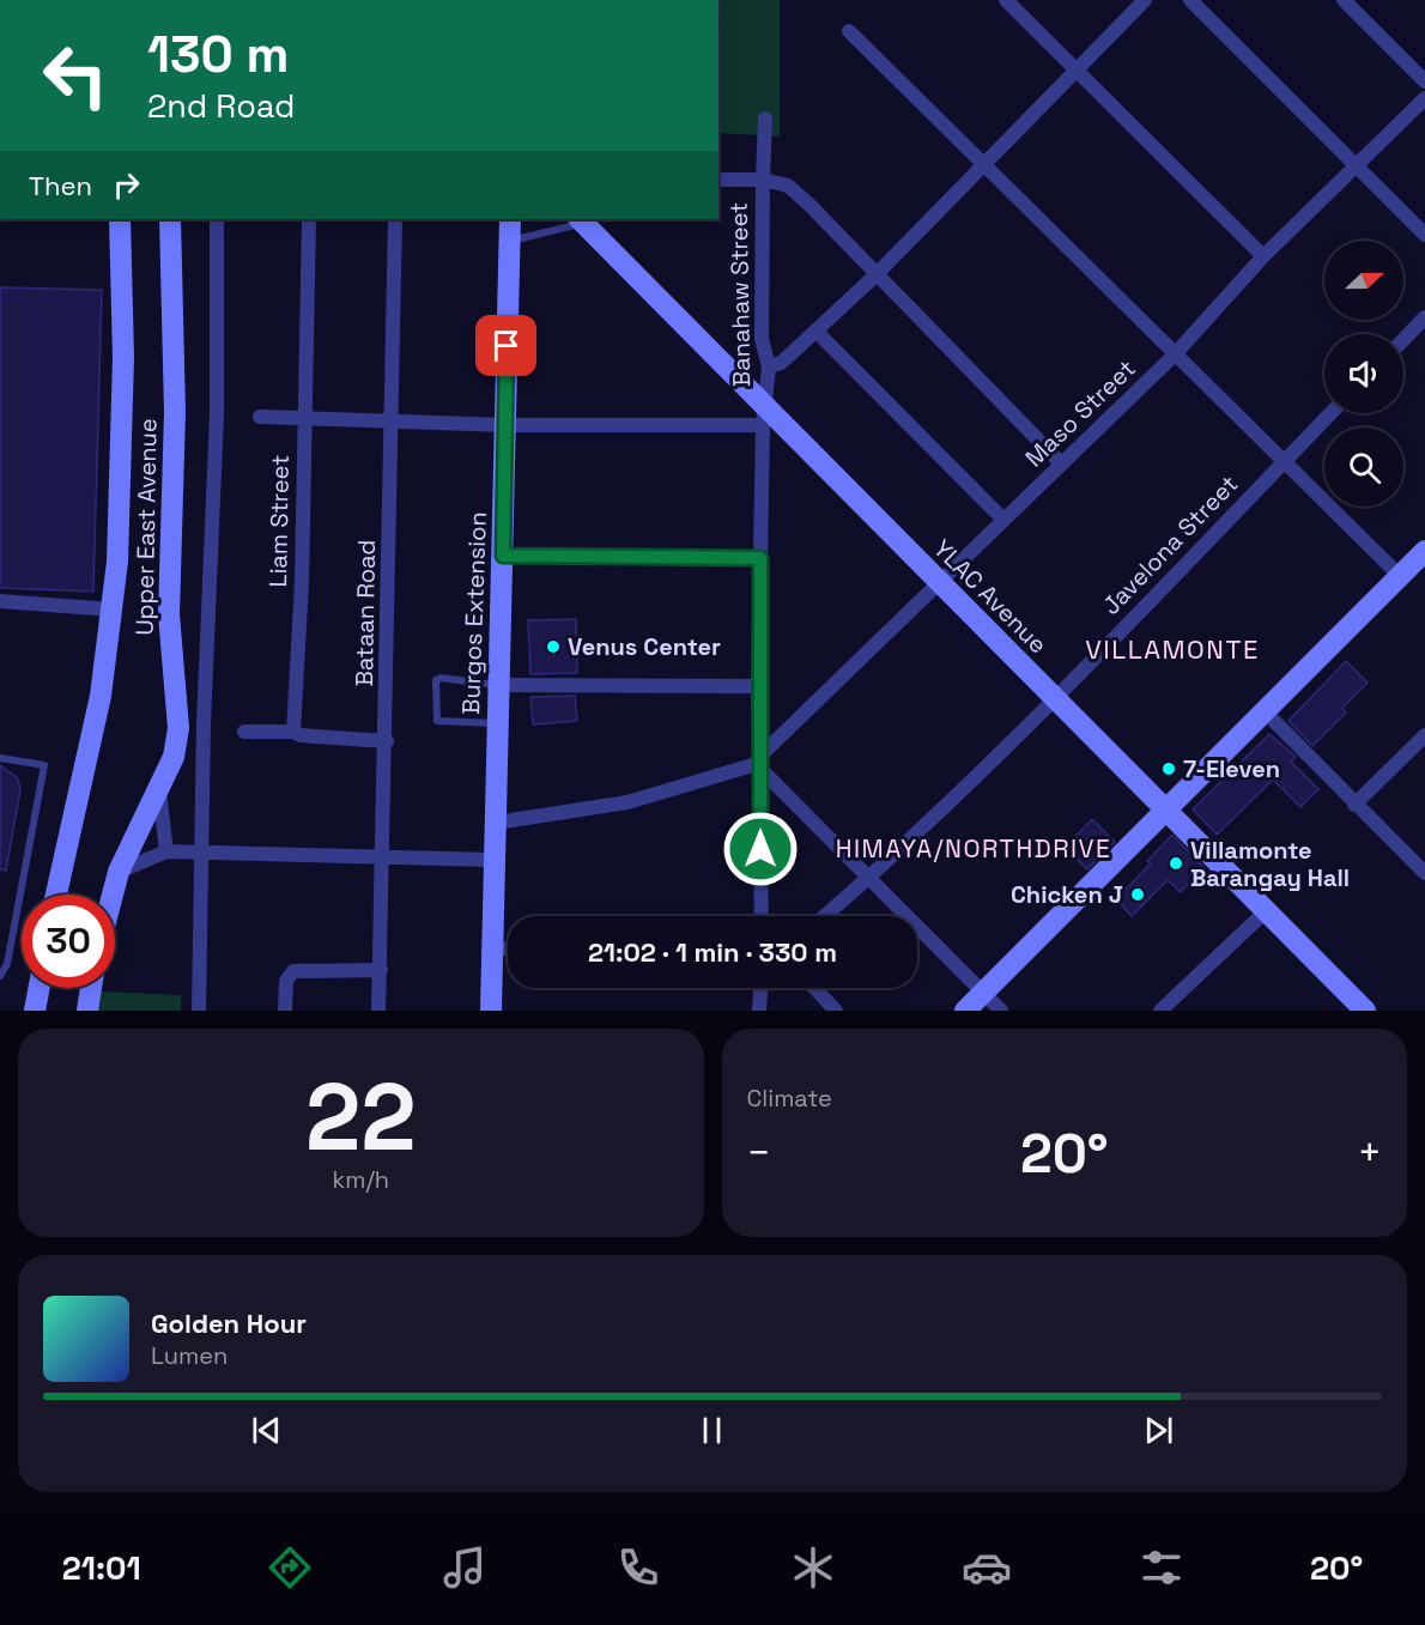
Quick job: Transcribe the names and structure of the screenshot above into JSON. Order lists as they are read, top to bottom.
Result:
{
  "streets": {
    "street": [
      "Banahaw Street",
      "Maso Street",
      "Liam Street",
      "Upper East Avenue",
      "Javelona Street",
      "YLAC Avenue",
      "Bataan Road",
      "Burgos Extension"
    ]
  },
  "crossings": [
    ["Banahaw Street", "Maso Street"],
    ["Banahaw Street", "YLAC Avenue"],
    ["Maso Street", "YLAC Avenue"],
    ["Javelona Street", "YLAC Avenue"]
  ],
  "districts": ["VILLAMONTE", "HIMAYA/NORTHDRIVE"],
  "places": [
    "Venus Center",
    "7-Eleven",
    "Villamonte Barangay Hall",
    "Chicken J"
  ],
  "north": "right",
  "page": {
    "turn": ["130 m", "2nd Road"],
    "then": "Then",
    "limit": "30",
    "trip": "21:02 · 1 min · 330 m",
    "tile": [
      ["22", "km/h"],
      "Climate"
    ],
    "heat": ["−", "20°", "+"],
    "song": ["Golden Hour", "Lumen"],
    "tabs": ["21:01", "20°"]
  }
}
